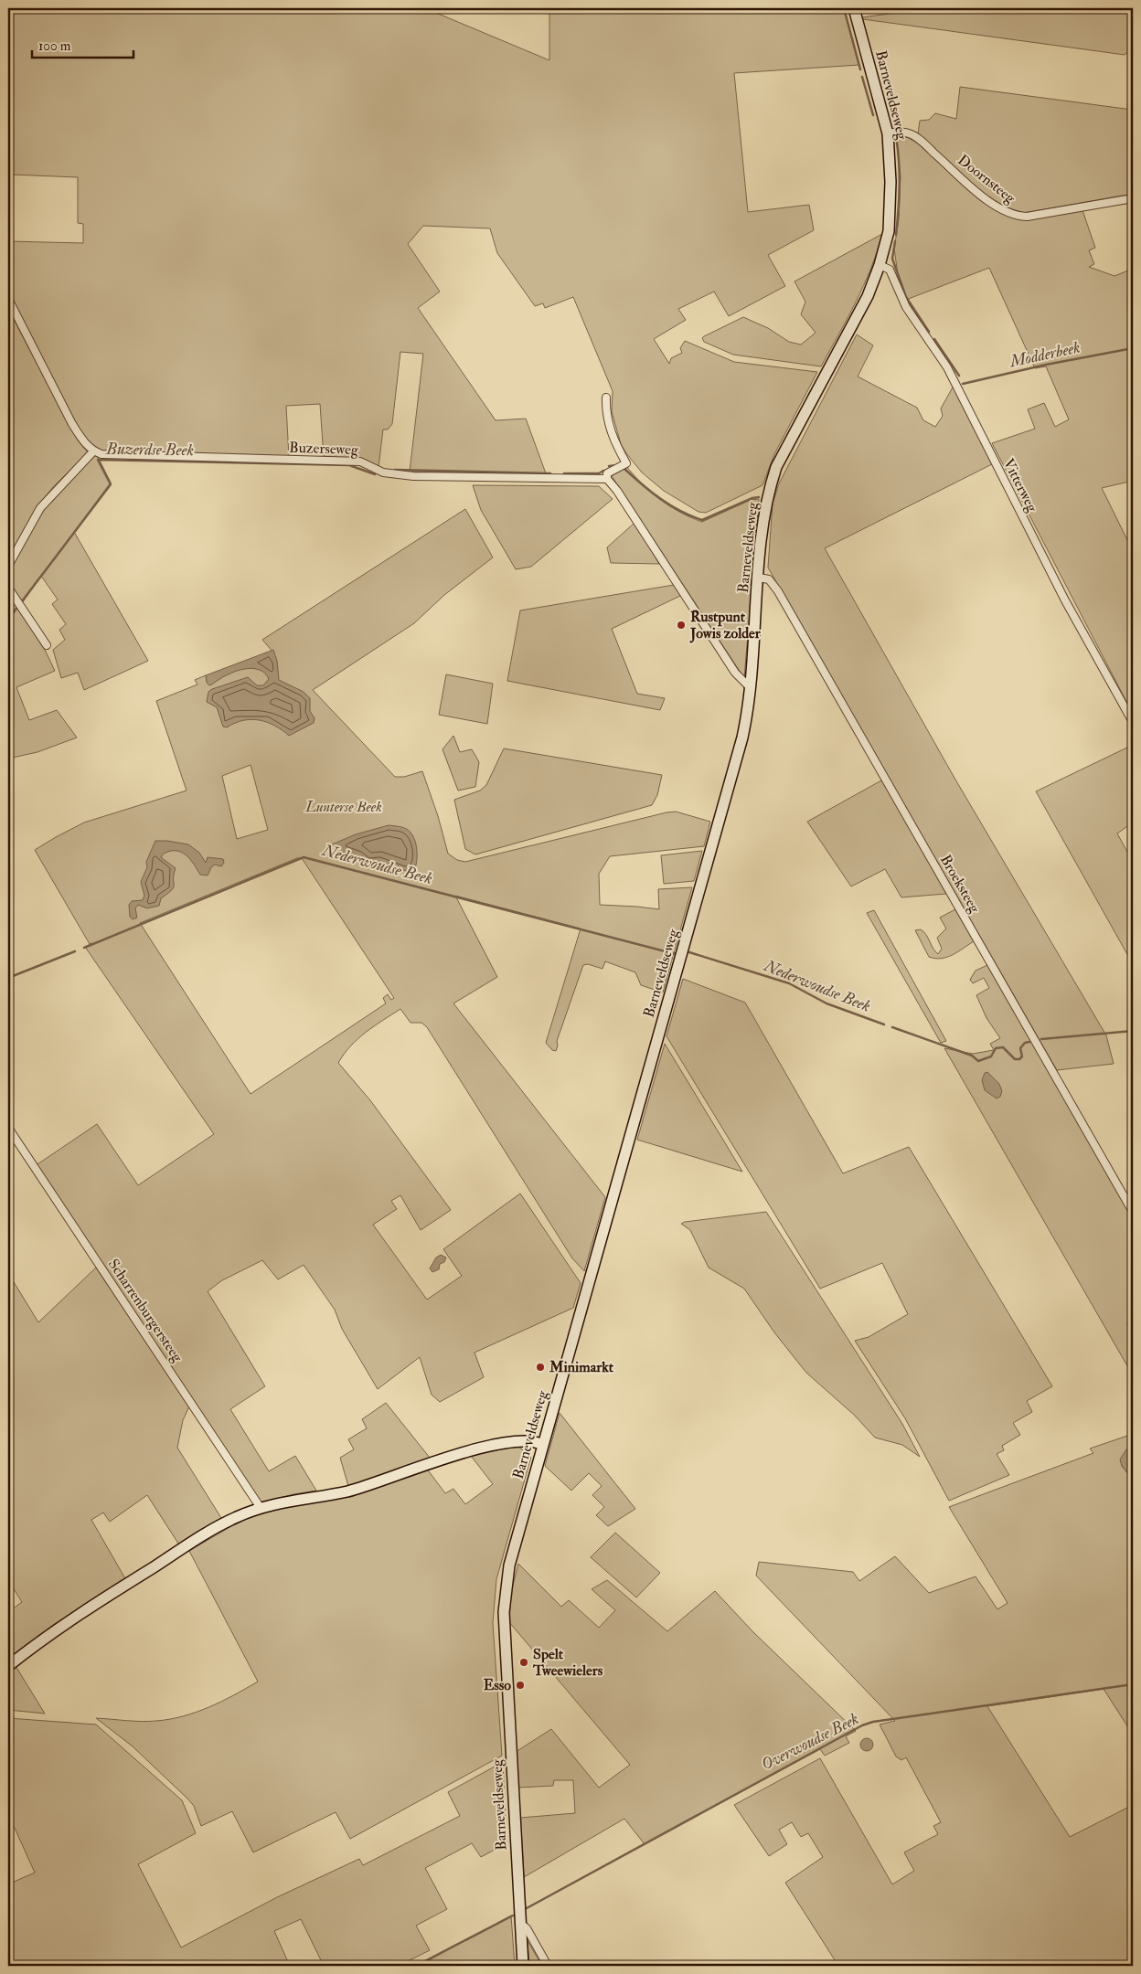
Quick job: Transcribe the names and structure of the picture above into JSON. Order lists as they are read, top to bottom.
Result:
{
  "streets": {
    "main road": ["Barneveldseweg"],
    "street": [
      "Doornsteeg",
      "Buzerseweg",
      "Vitterweg",
      "Broeksteeg",
      "Scharrenburgersteeg"
    ]
  },
  "crossings": [
    ["Barneveldseweg", "Doornsteeg"],
    ["Barneveldseweg", "Vitterweg"],
    ["Barneveldseweg", "Broeksteeg"]
  ],
  "water": [
    "Modderbeek",
    "Buzerdse Beek",
    "Nederwoudse Beek",
    "Overwoudse Beek"
  ],
  "parks": ["Lunterse Beek"],
  "places": [
    "Rustpunt Jowis zolder",
    "Minimarkt",
    "Spelt Tweewielers",
    "Esso"
  ],
  "scale_bar": "100 m"
}
